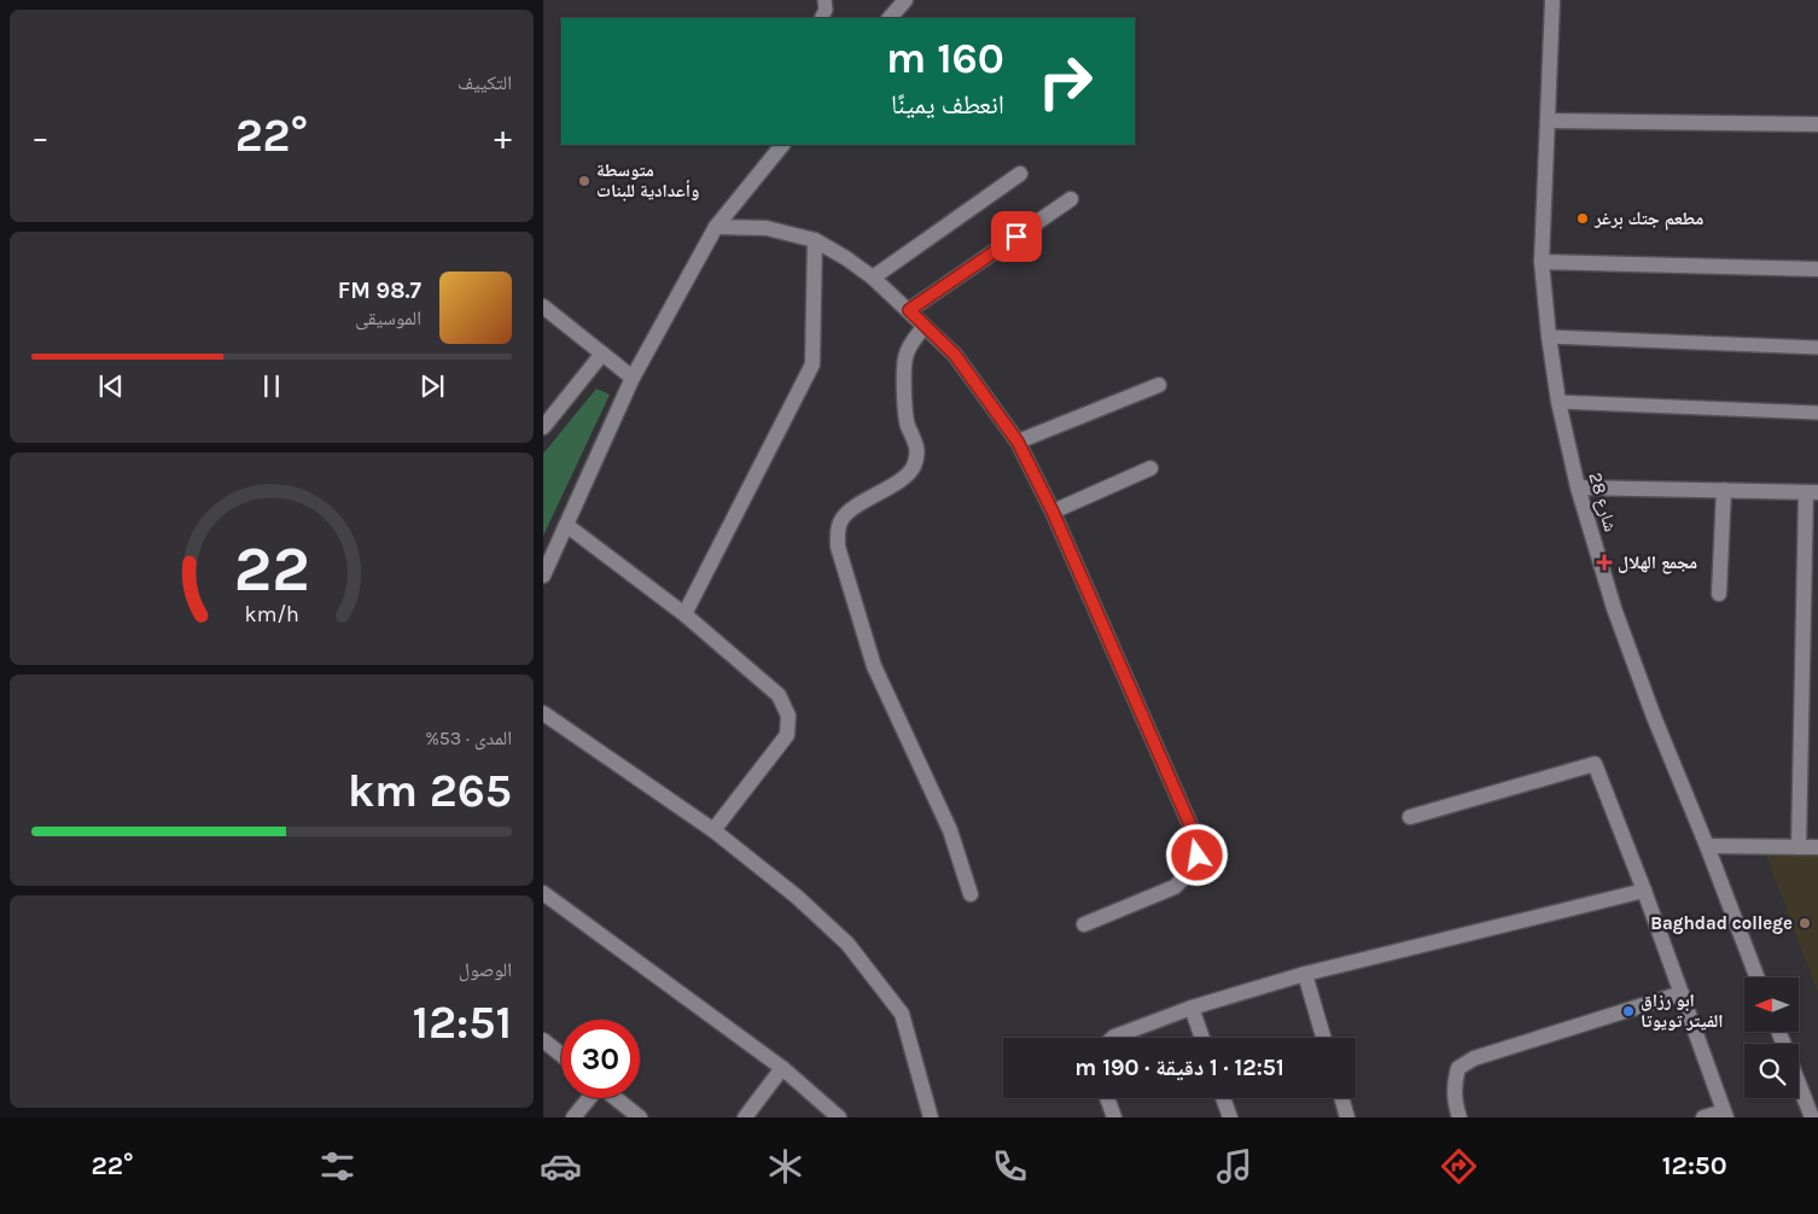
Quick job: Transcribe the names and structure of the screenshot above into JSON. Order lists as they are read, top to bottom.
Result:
{
  "streets": {
    "street": ["شارع 28"]
  },
  "places": {
    "other": [
      "متوسطة وأعدادية للبنات",
      "مطعم جتك برغر",
      "Baghdad college",
      "ابو رزاق الفيتر تويوتا"
    ],
    "health": ["مجمع الهلال"]
  },
  "north": "left",
  "page": {
    "tile": [
      "التكييف",
      ["المدى · 53%", "265 km"],
      ["الوصول", "12:51"]
    ],
    "turn": ["160 m", "انعطف يمينًا"],
    "heat": ["−", "22°", "+"],
    "song": ["98.7 FM", "الموسيقى"],
    "limit": "30",
    "trip": "12:51 · 1 دقيقة · 190 m",
    "tabs": ["12:50", "22°"],
    "gauge": ["22", "km/h"]
  }
}
